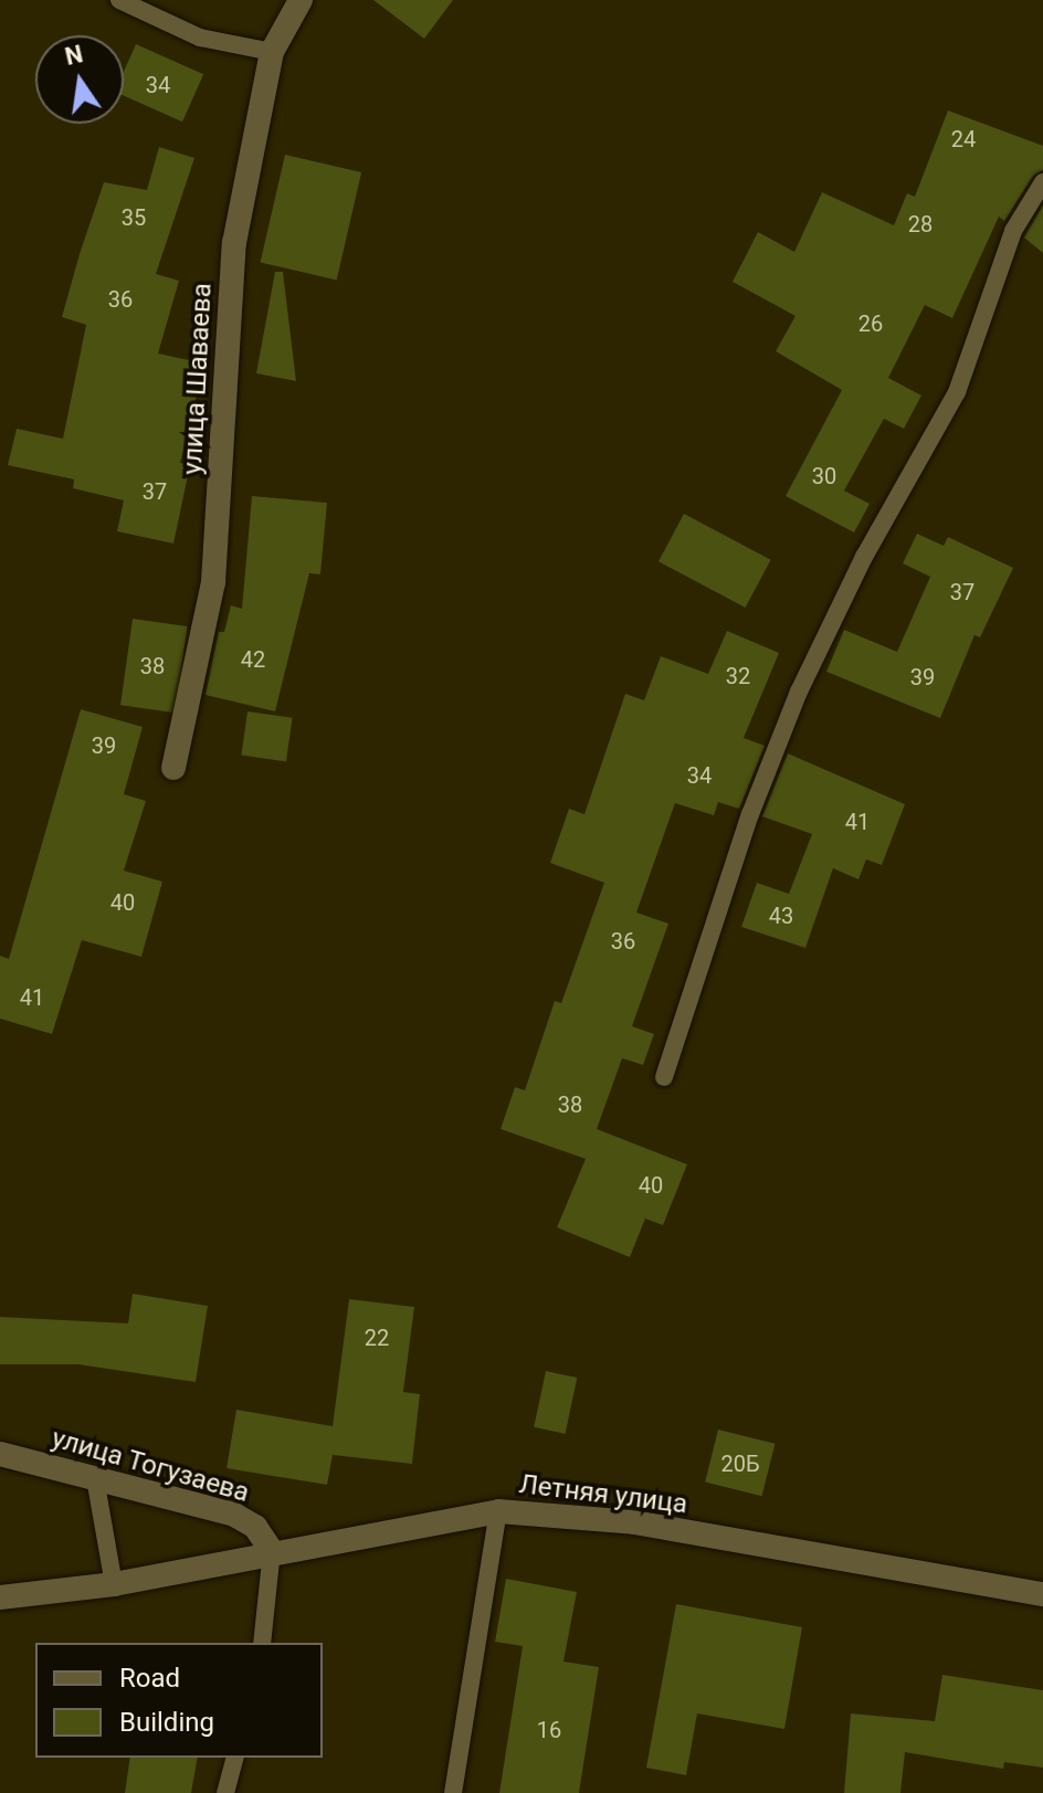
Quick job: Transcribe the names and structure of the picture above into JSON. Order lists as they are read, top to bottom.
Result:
{
  "streets": {
    "street": ["улица Шаваева", "улица Тогузаева", "Летняя улица"]
  },
  "crossings": [
    ["улица Тогузаева", "Летняя улица"]
  ],
  "house_numbers": [
    "34",
    "24",
    "35",
    "28",
    "36",
    "26",
    "30",
    "37",
    "37",
    "42",
    "38",
    "32",
    "39",
    "39",
    "34",
    "41",
    "40",
    "43",
    "36",
    "41",
    "38",
    "40",
    "22",
    "20Б",
    "16"
  ],
  "legend": ["Road", "Building"],
  "north": "top"
}
